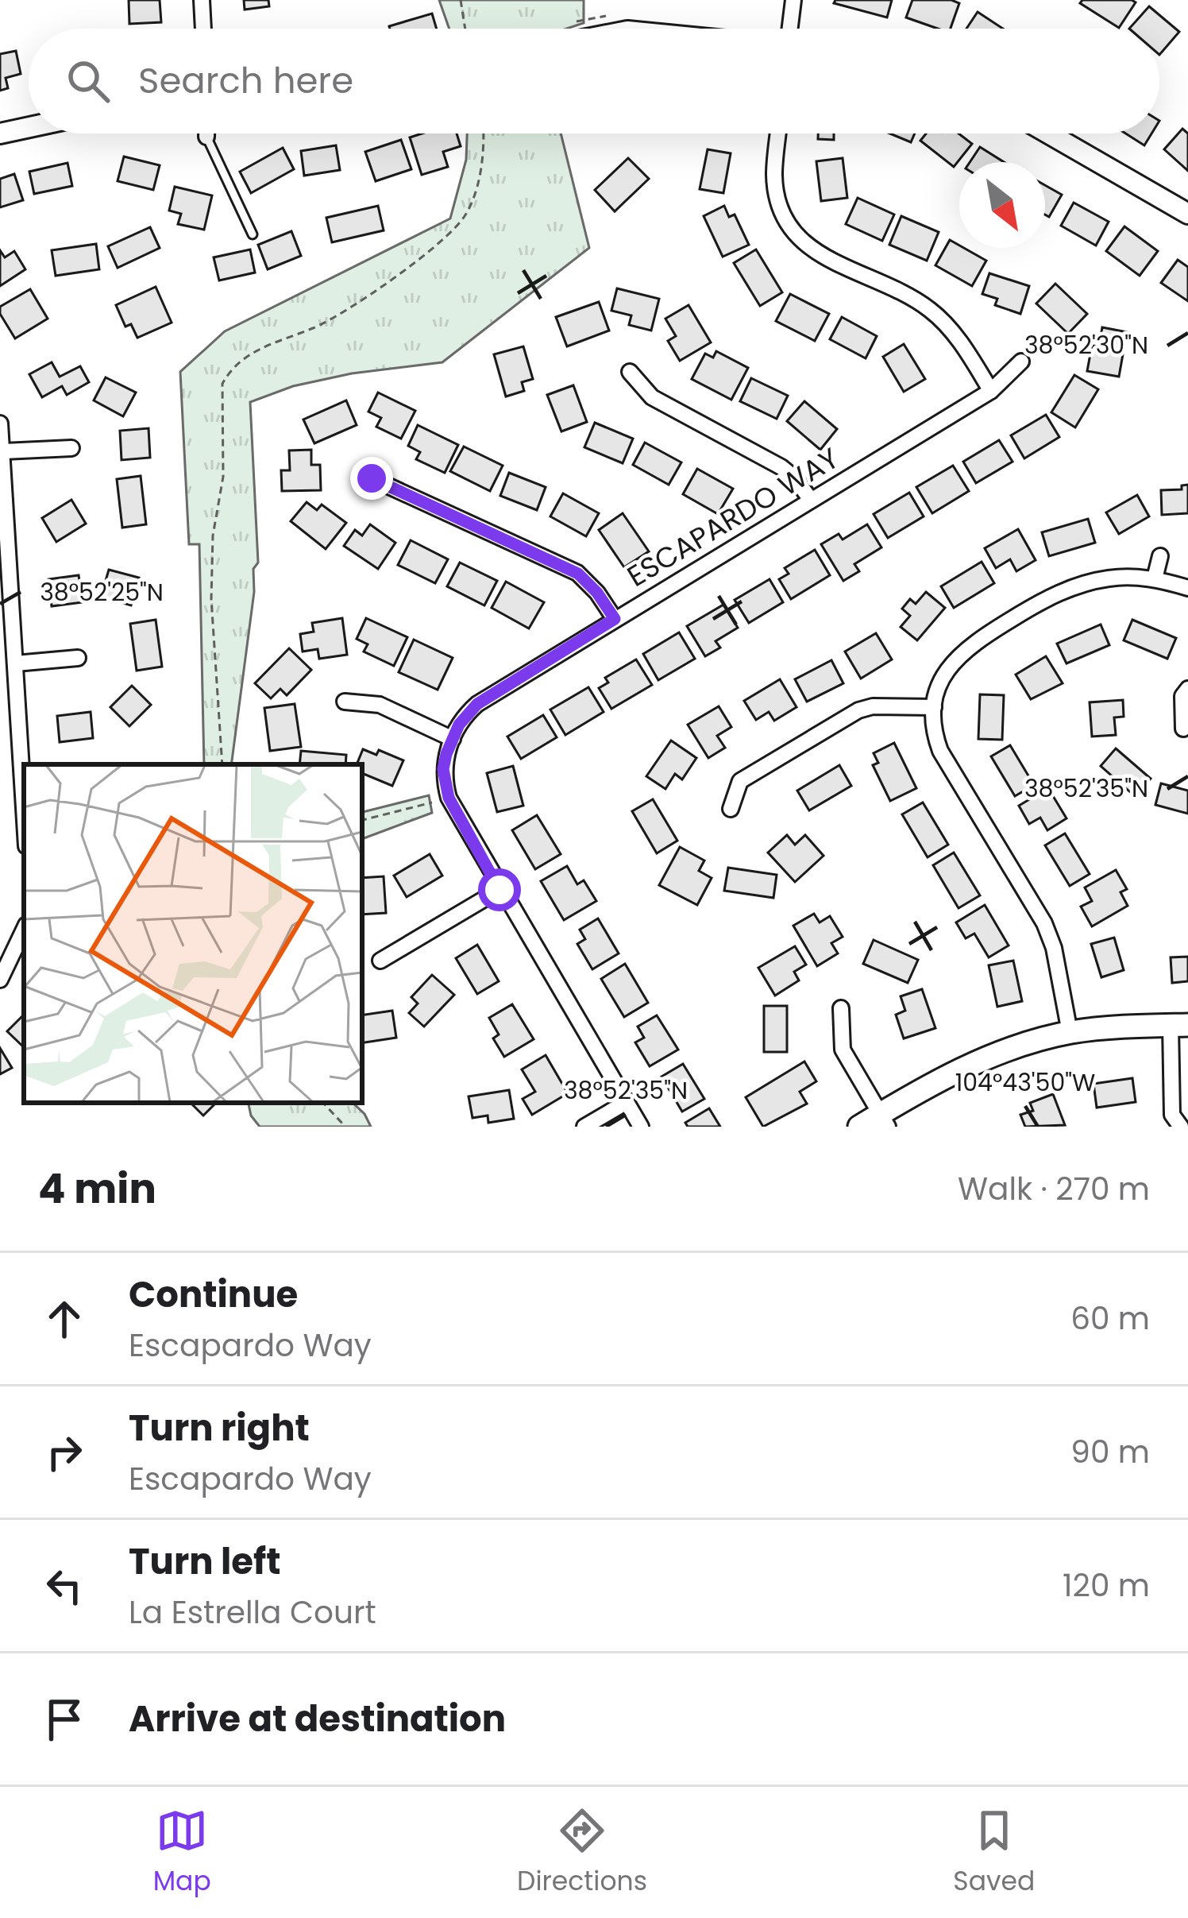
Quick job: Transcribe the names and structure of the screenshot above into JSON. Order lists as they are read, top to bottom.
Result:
{
  "streets": {
    "street": ["ESCAPARDO WAY"]
  },
  "north": "bottom right",
  "page": {
    "search": "Search here",
    "heading": ["4 min", "Walk · 270 m"],
    "list": [
      ["Continue", "Escapardo Way", "60 m"],
      ["Turn right", "Escapardo Way", "90 m"],
      ["Turn left", "La Estrella Court", "120 m"],
      "Arrive at destination"
    ],
    "nav": ["Map", "Directions", "Saved"]
  },
  "coordinates": [
    "38°52'30\"N",
    "38°52'25\"N",
    "38°52'35\"N",
    "104°43'50\"W"
  ]
}
